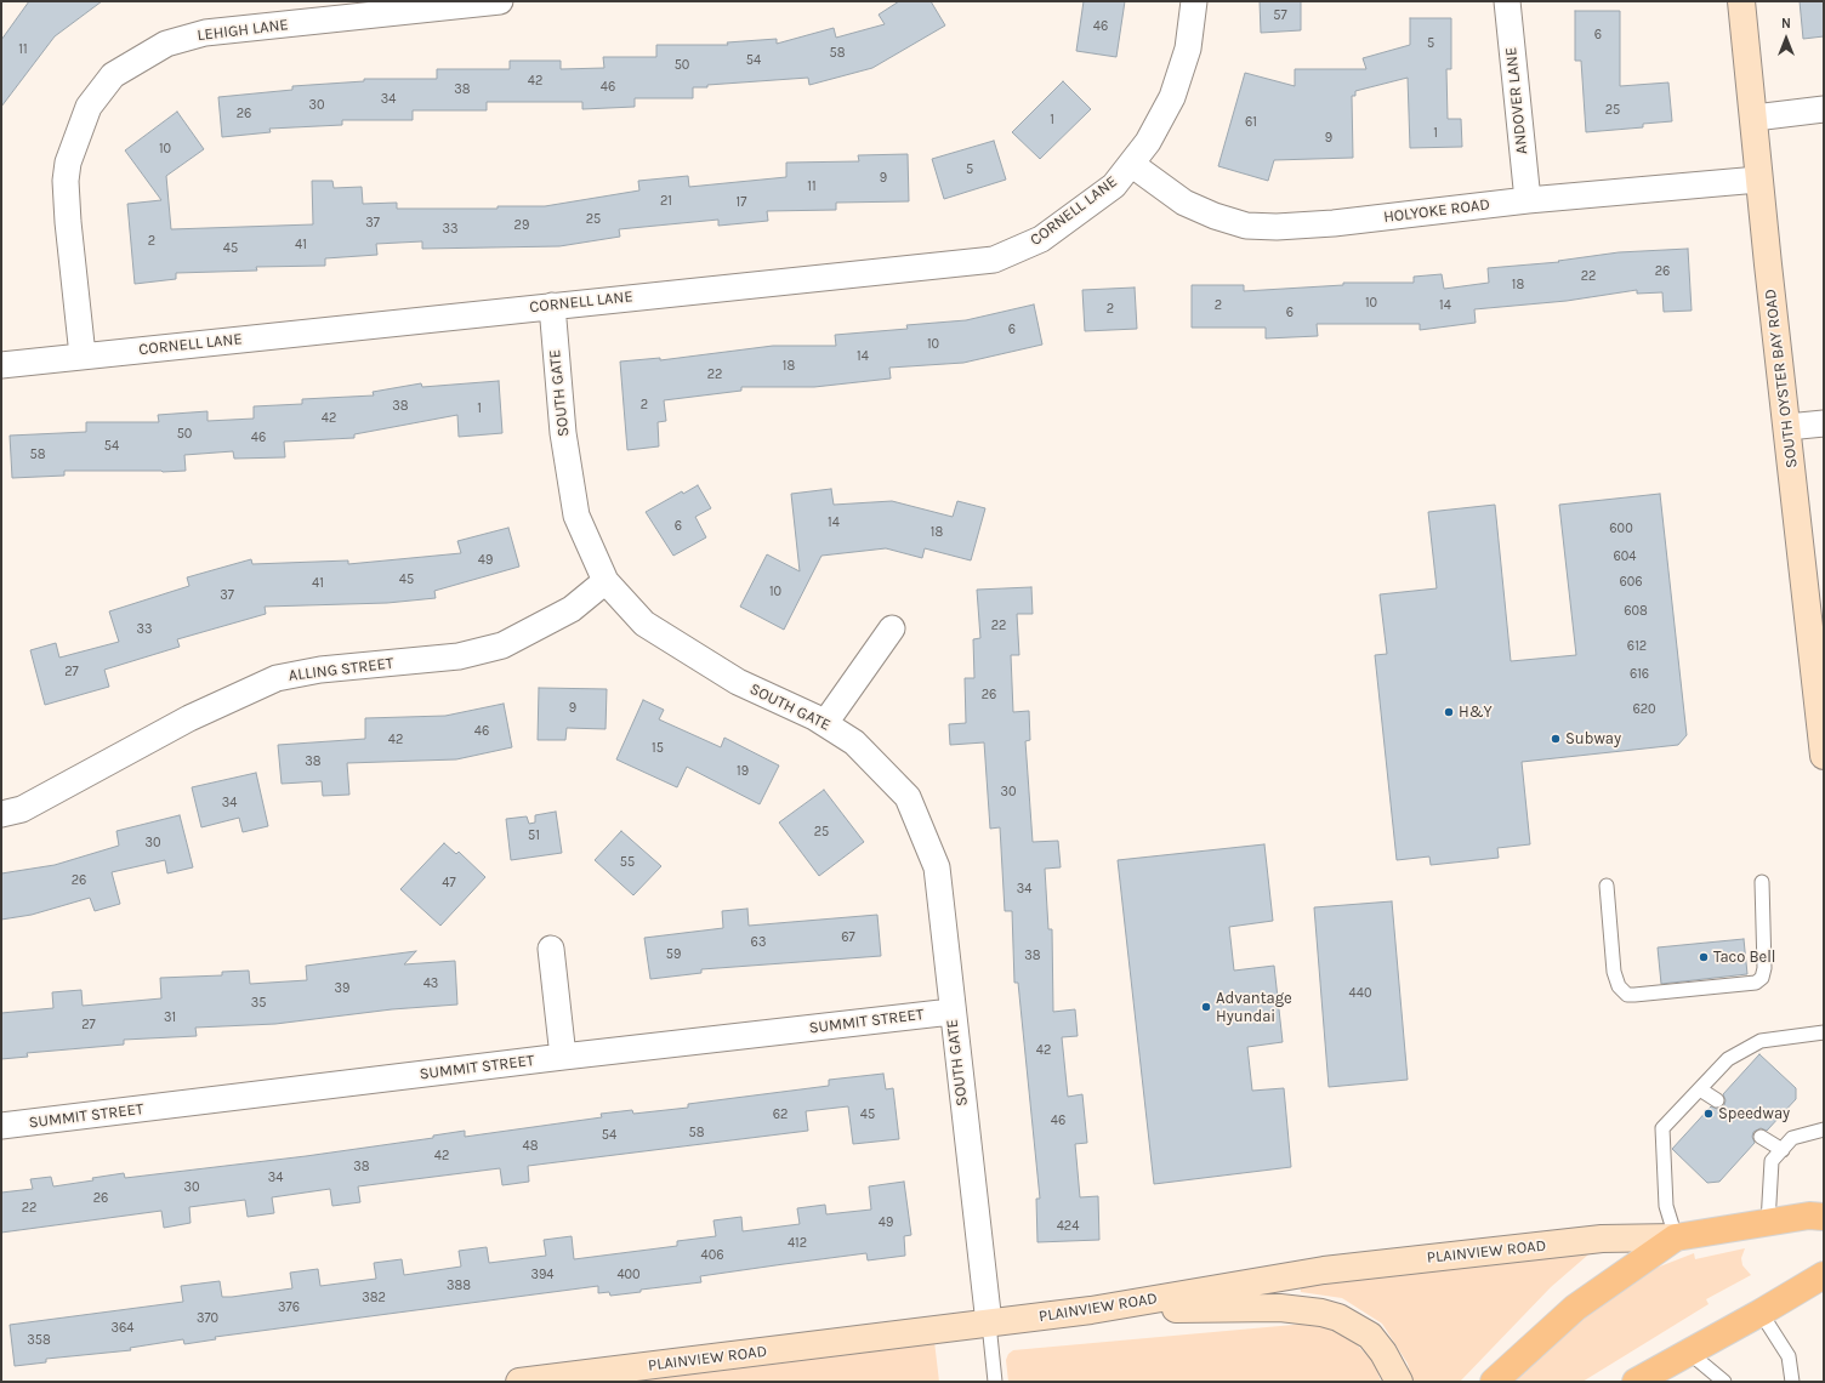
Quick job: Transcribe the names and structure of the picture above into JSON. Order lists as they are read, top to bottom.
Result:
{
  "streets": {
    "main road": ["SOUTH OYSTER BAY ROAD", "PLAINVIEW ROAD"],
    "street": [
      "LEHIGH LANE",
      "ANDOVER LANE",
      "CORNELL LANE",
      "HOLYOKE ROAD",
      "SOUTH GATE",
      "ALLING STREET",
      "SUMMIT STREET"
    ]
  },
  "crossings": [
    ["LEHIGH LANE", "CORNELL LANE"],
    ["ANDOVER LANE", "HOLYOKE ROAD"],
    ["CORNELL LANE", "HOLYOKE ROAD"],
    ["CORNELL LANE", "SOUTH GATE"],
    ["HOLYOKE ROAD", "SOUTH OYSTER BAY ROAD"],
    ["SOUTH GATE", "ALLING STREET"],
    ["SOUTH GATE", "SUMMIT STREET"],
    ["SOUTH GATE", "PLAINVIEW ROAD"]
  ],
  "places": [
    "H&Y",
    "Subway",
    "Taco Bell",
    "Advantage Hyundai",
    "Speedway"
  ],
  "house_numbers": [
    "57",
    "46",
    "6",
    "5",
    "11",
    "58",
    "54",
    "50",
    "42",
    "46",
    "38",
    "34",
    "30",
    "25",
    "26",
    "1",
    "61",
    "1",
    "9",
    "10",
    "5",
    "9",
    "11",
    "21",
    "17",
    "25",
    "37",
    "29",
    "33",
    "2",
    "41",
    "45",
    "26",
    "22",
    "18",
    "10",
    "2",
    "14",
    "2",
    "6",
    "6",
    "10",
    "14",
    "18",
    "22",
    "2",
    "38",
    "1",
    "42",
    "50",
    "46",
    "54",
    "58",
    "14",
    "6",
    "600",
    "18",
    "604",
    "49",
    "45",
    "606",
    "41",
    "10",
    "37",
    "608",
    "22",
    "33",
    "612",
    "27",
    "616",
    "26",
    "9",
    "620",
    "46",
    "42",
    "15",
    "38",
    "19",
    "30",
    "34",
    "25",
    "51",
    "30",
    "55",
    "26",
    "47",
    "34",
    "67",
    "63",
    "59",
    "38",
    "43",
    "39",
    "440",
    "35",
    "31",
    "27",
    "42",
    "62",
    "45",
    "46",
    "58",
    "54",
    "48",
    "42",
    "38",
    "34",
    "30",
    "26",
    "22",
    "49",
    "424",
    "412",
    "406",
    "394",
    "400",
    "388",
    "382",
    "376",
    "370",
    "364",
    "358"
  ],
  "north": "top"
}
